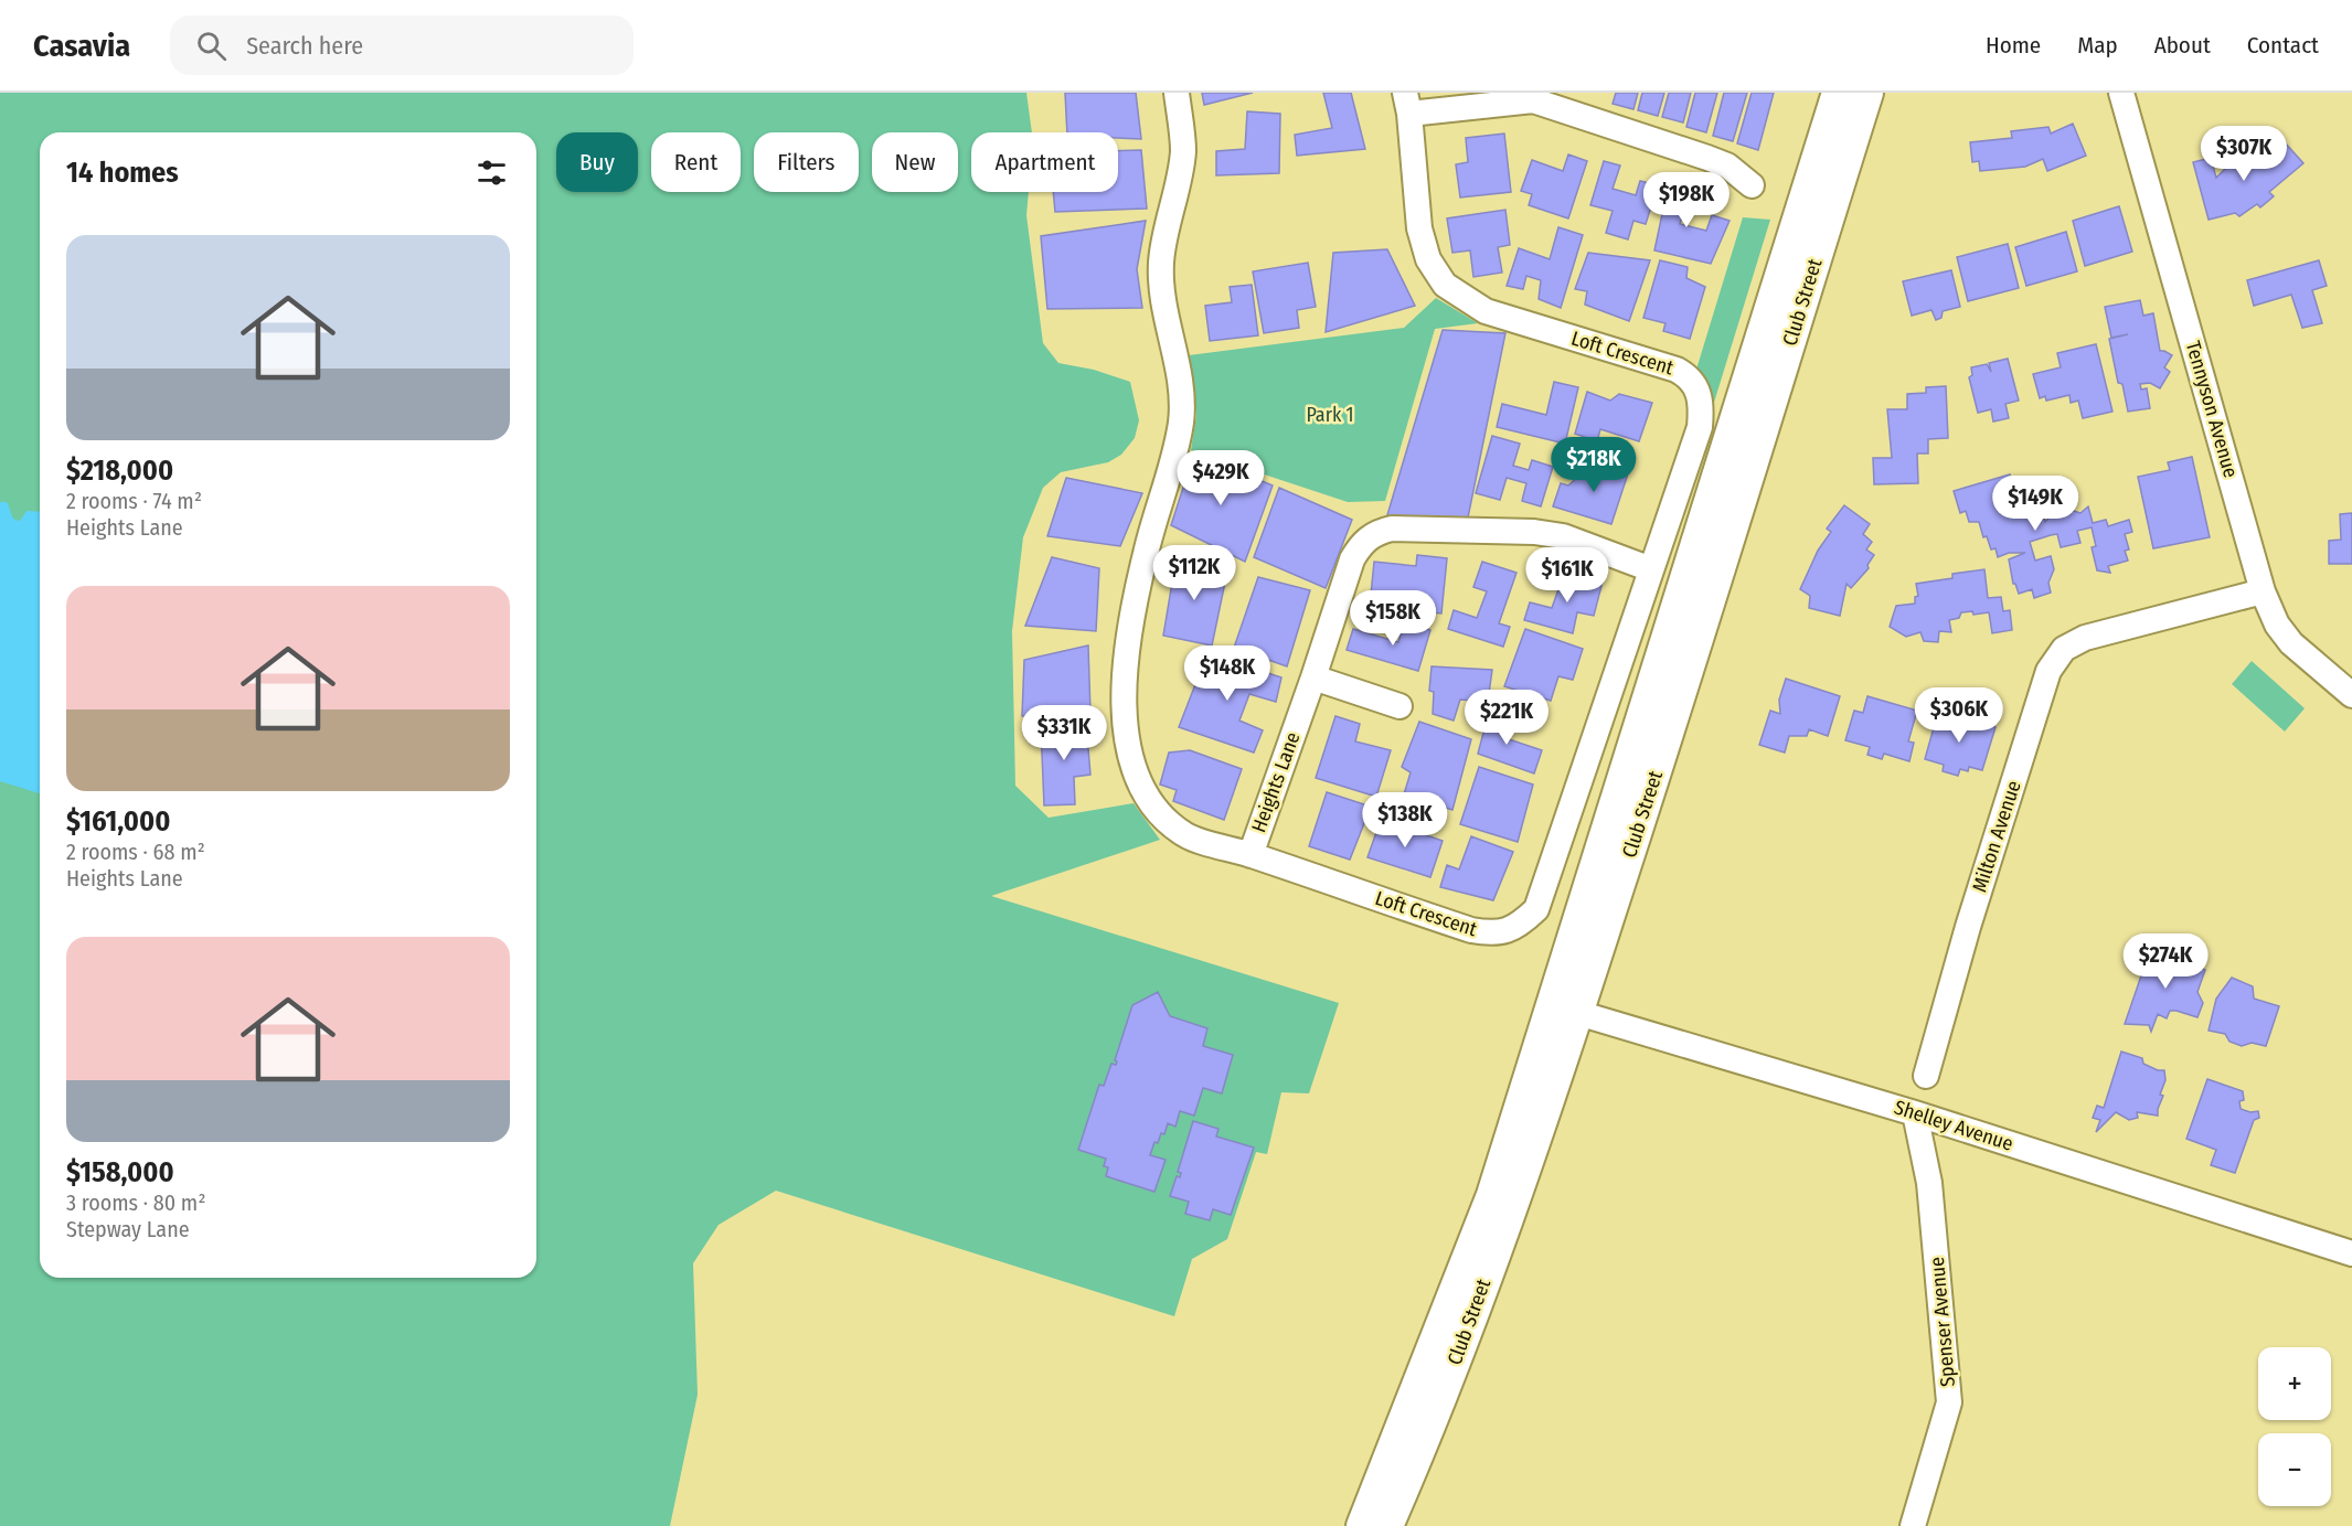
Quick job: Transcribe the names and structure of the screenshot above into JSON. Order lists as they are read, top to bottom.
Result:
{
  "streets": {
    "main road": ["Club Street"],
    "street": [
      "Loft Crescent",
      "Tennyson Avenue",
      "Heights Lane",
      "Milton Avenue",
      "Shelley Avenue",
      "Spenser Avenue"
    ]
  },
  "crossings": [
    ["Club Street", "Shelley Avenue"],
    ["Loft Crescent", "Heights Lane"],
    ["Tennyson Avenue", "Milton Avenue"],
    ["Shelley Avenue", "Spenser Avenue"]
  ],
  "parks": ["Park 1"],
  "page": {
    "header": "Casavia",
    "search": "Search here",
    "nav": [
      "Home",
      "Map",
      "About",
      "Contact"
    ],
    "price": [
      "$307K",
      "$198K",
      "$218K",
      "$429K",
      "$149K",
      "$112K",
      "$161K",
      "$158K",
      "$148K",
      "$306K",
      "$221K",
      "$331K",
      "$138K",
      "$274K"
    ],
    "chip": [
      "Buy",
      "Rent",
      "Filters",
      "New",
      "Apartment"
    ],
    "heading": "14 homes",
    "list": [
      {
        "name": "$218,000",
        "note": "2 rooms · 74 m² · Heights Lane"
      },
      {
        "name": "$161,000",
        "note": "2 rooms · 68 m² · Heights Lane"
      },
      {
        "name": "$158,000",
        "note": "3 rooms · 80 m² · Stepway Lane"
      }
    ],
    "map_buttons": ["+", "−"]
  }
}
